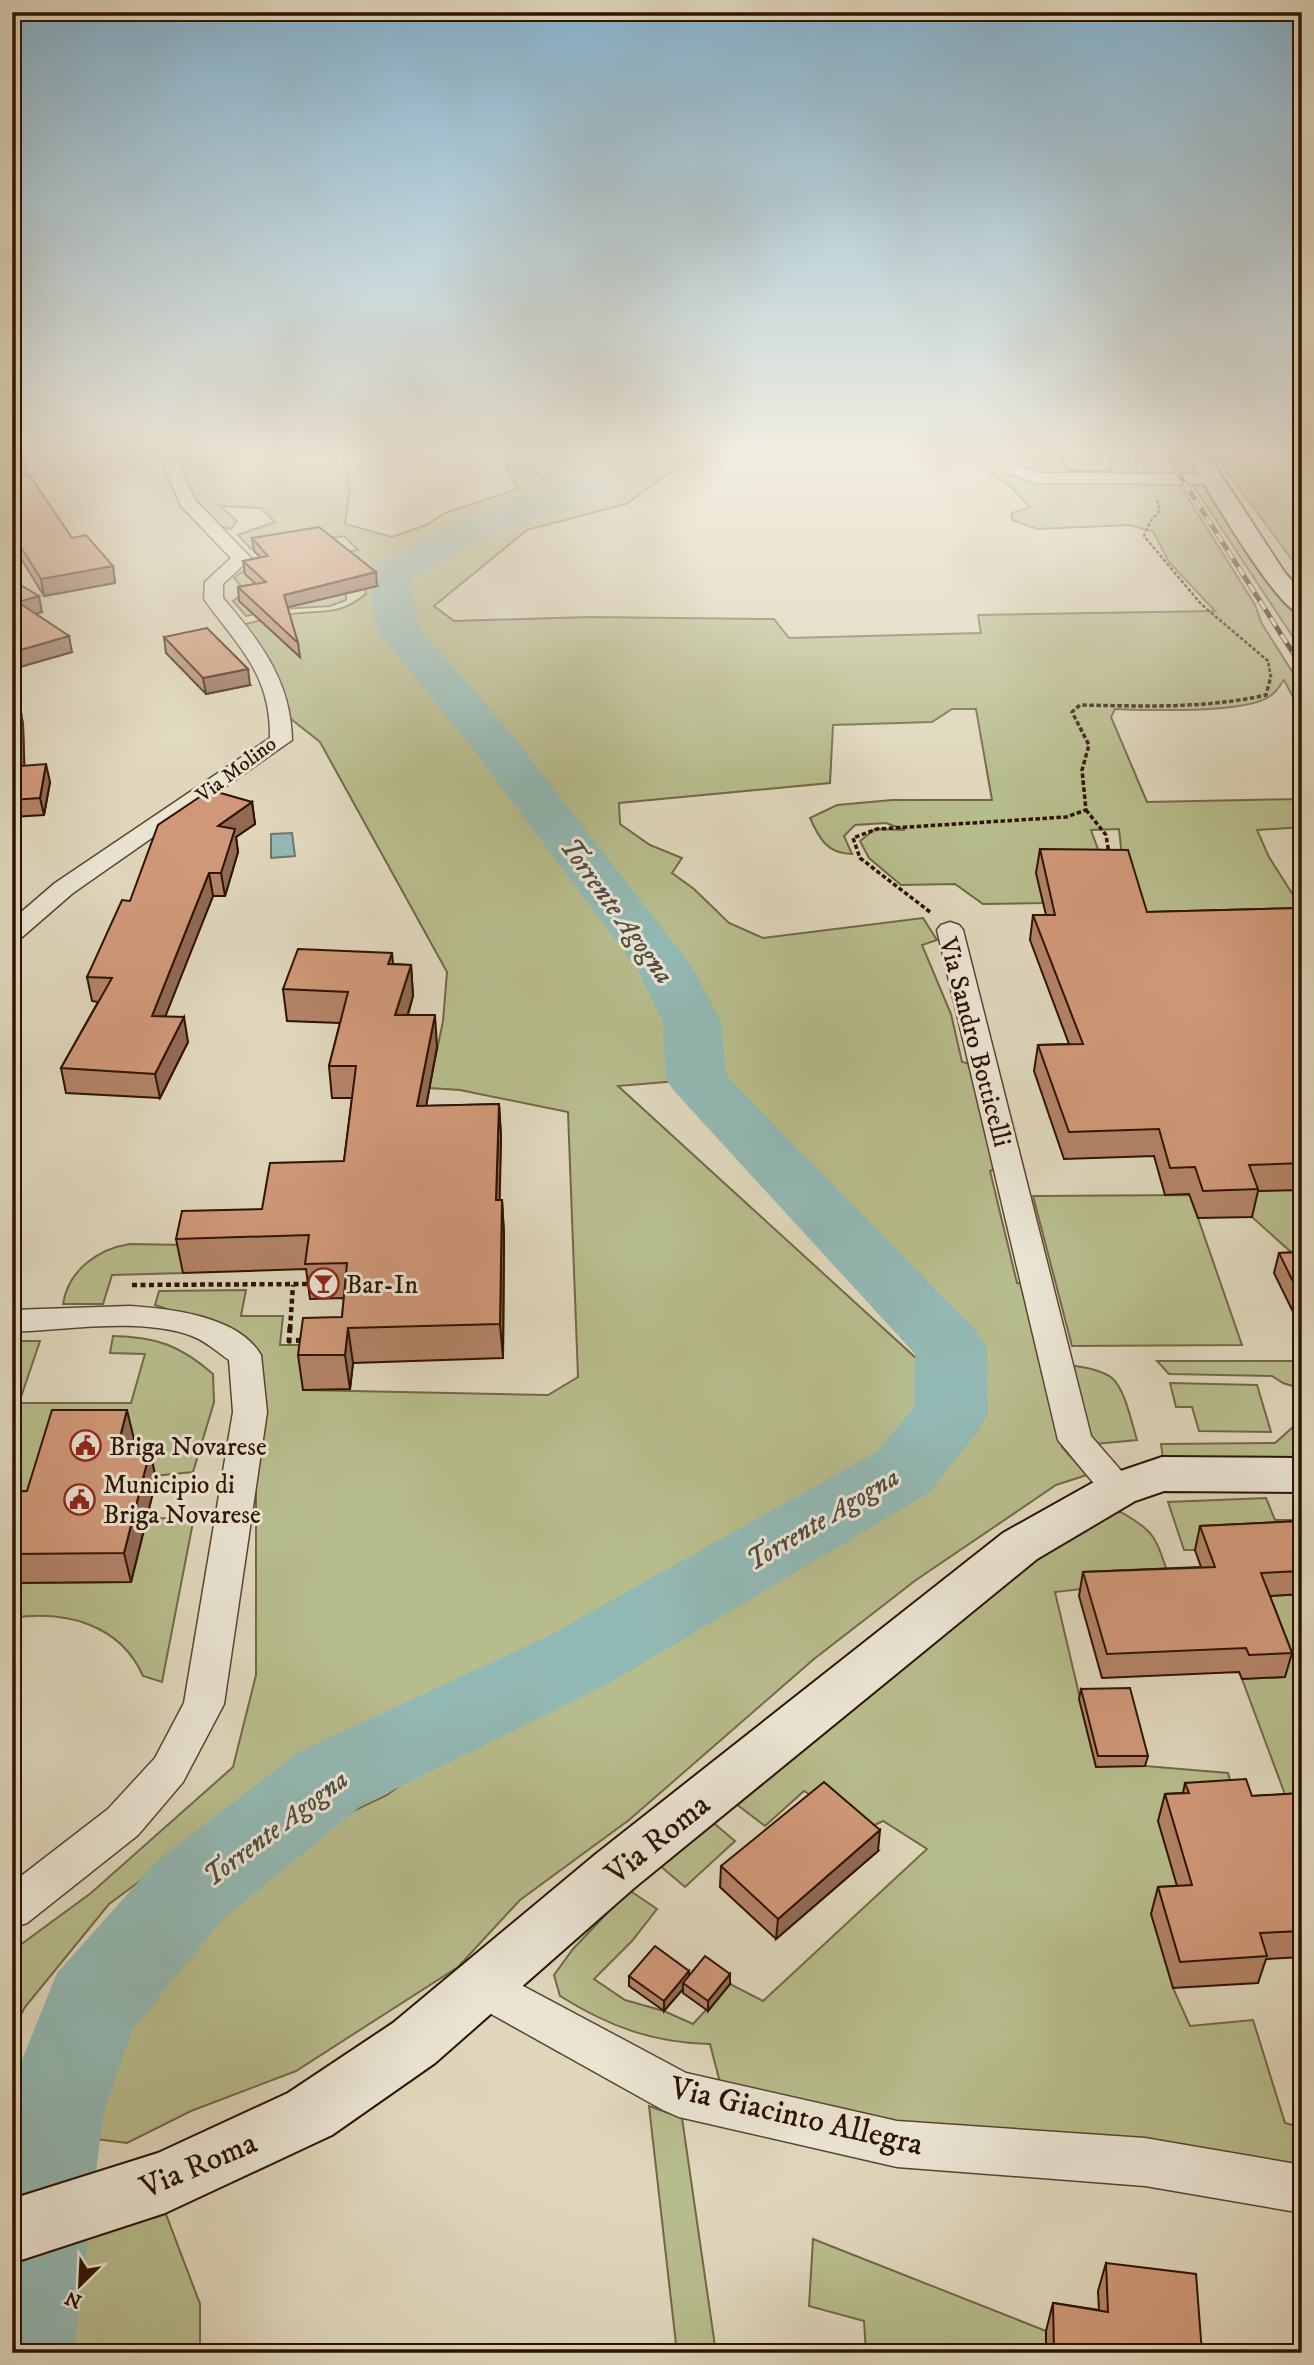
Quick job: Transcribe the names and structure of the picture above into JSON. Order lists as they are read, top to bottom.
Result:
{
  "streets": {
    "street": [
      "Via Molino",
      "Via Sandro Botticelli",
      "Via Roma",
      "Via Giacinto Allegra"
    ]
  },
  "crossings": [
    ["Via Sandro Botticelli", "Via Roma"],
    ["Via Roma", "Via Giacinto Allegra"]
  ],
  "water": ["Torrente Agogna"],
  "places": {
    "bar": ["Bar-In"],
    "public building": ["Briga Novarese", "Municipio di Briga Novarese"]
  },
  "north": "bottom left"
}
